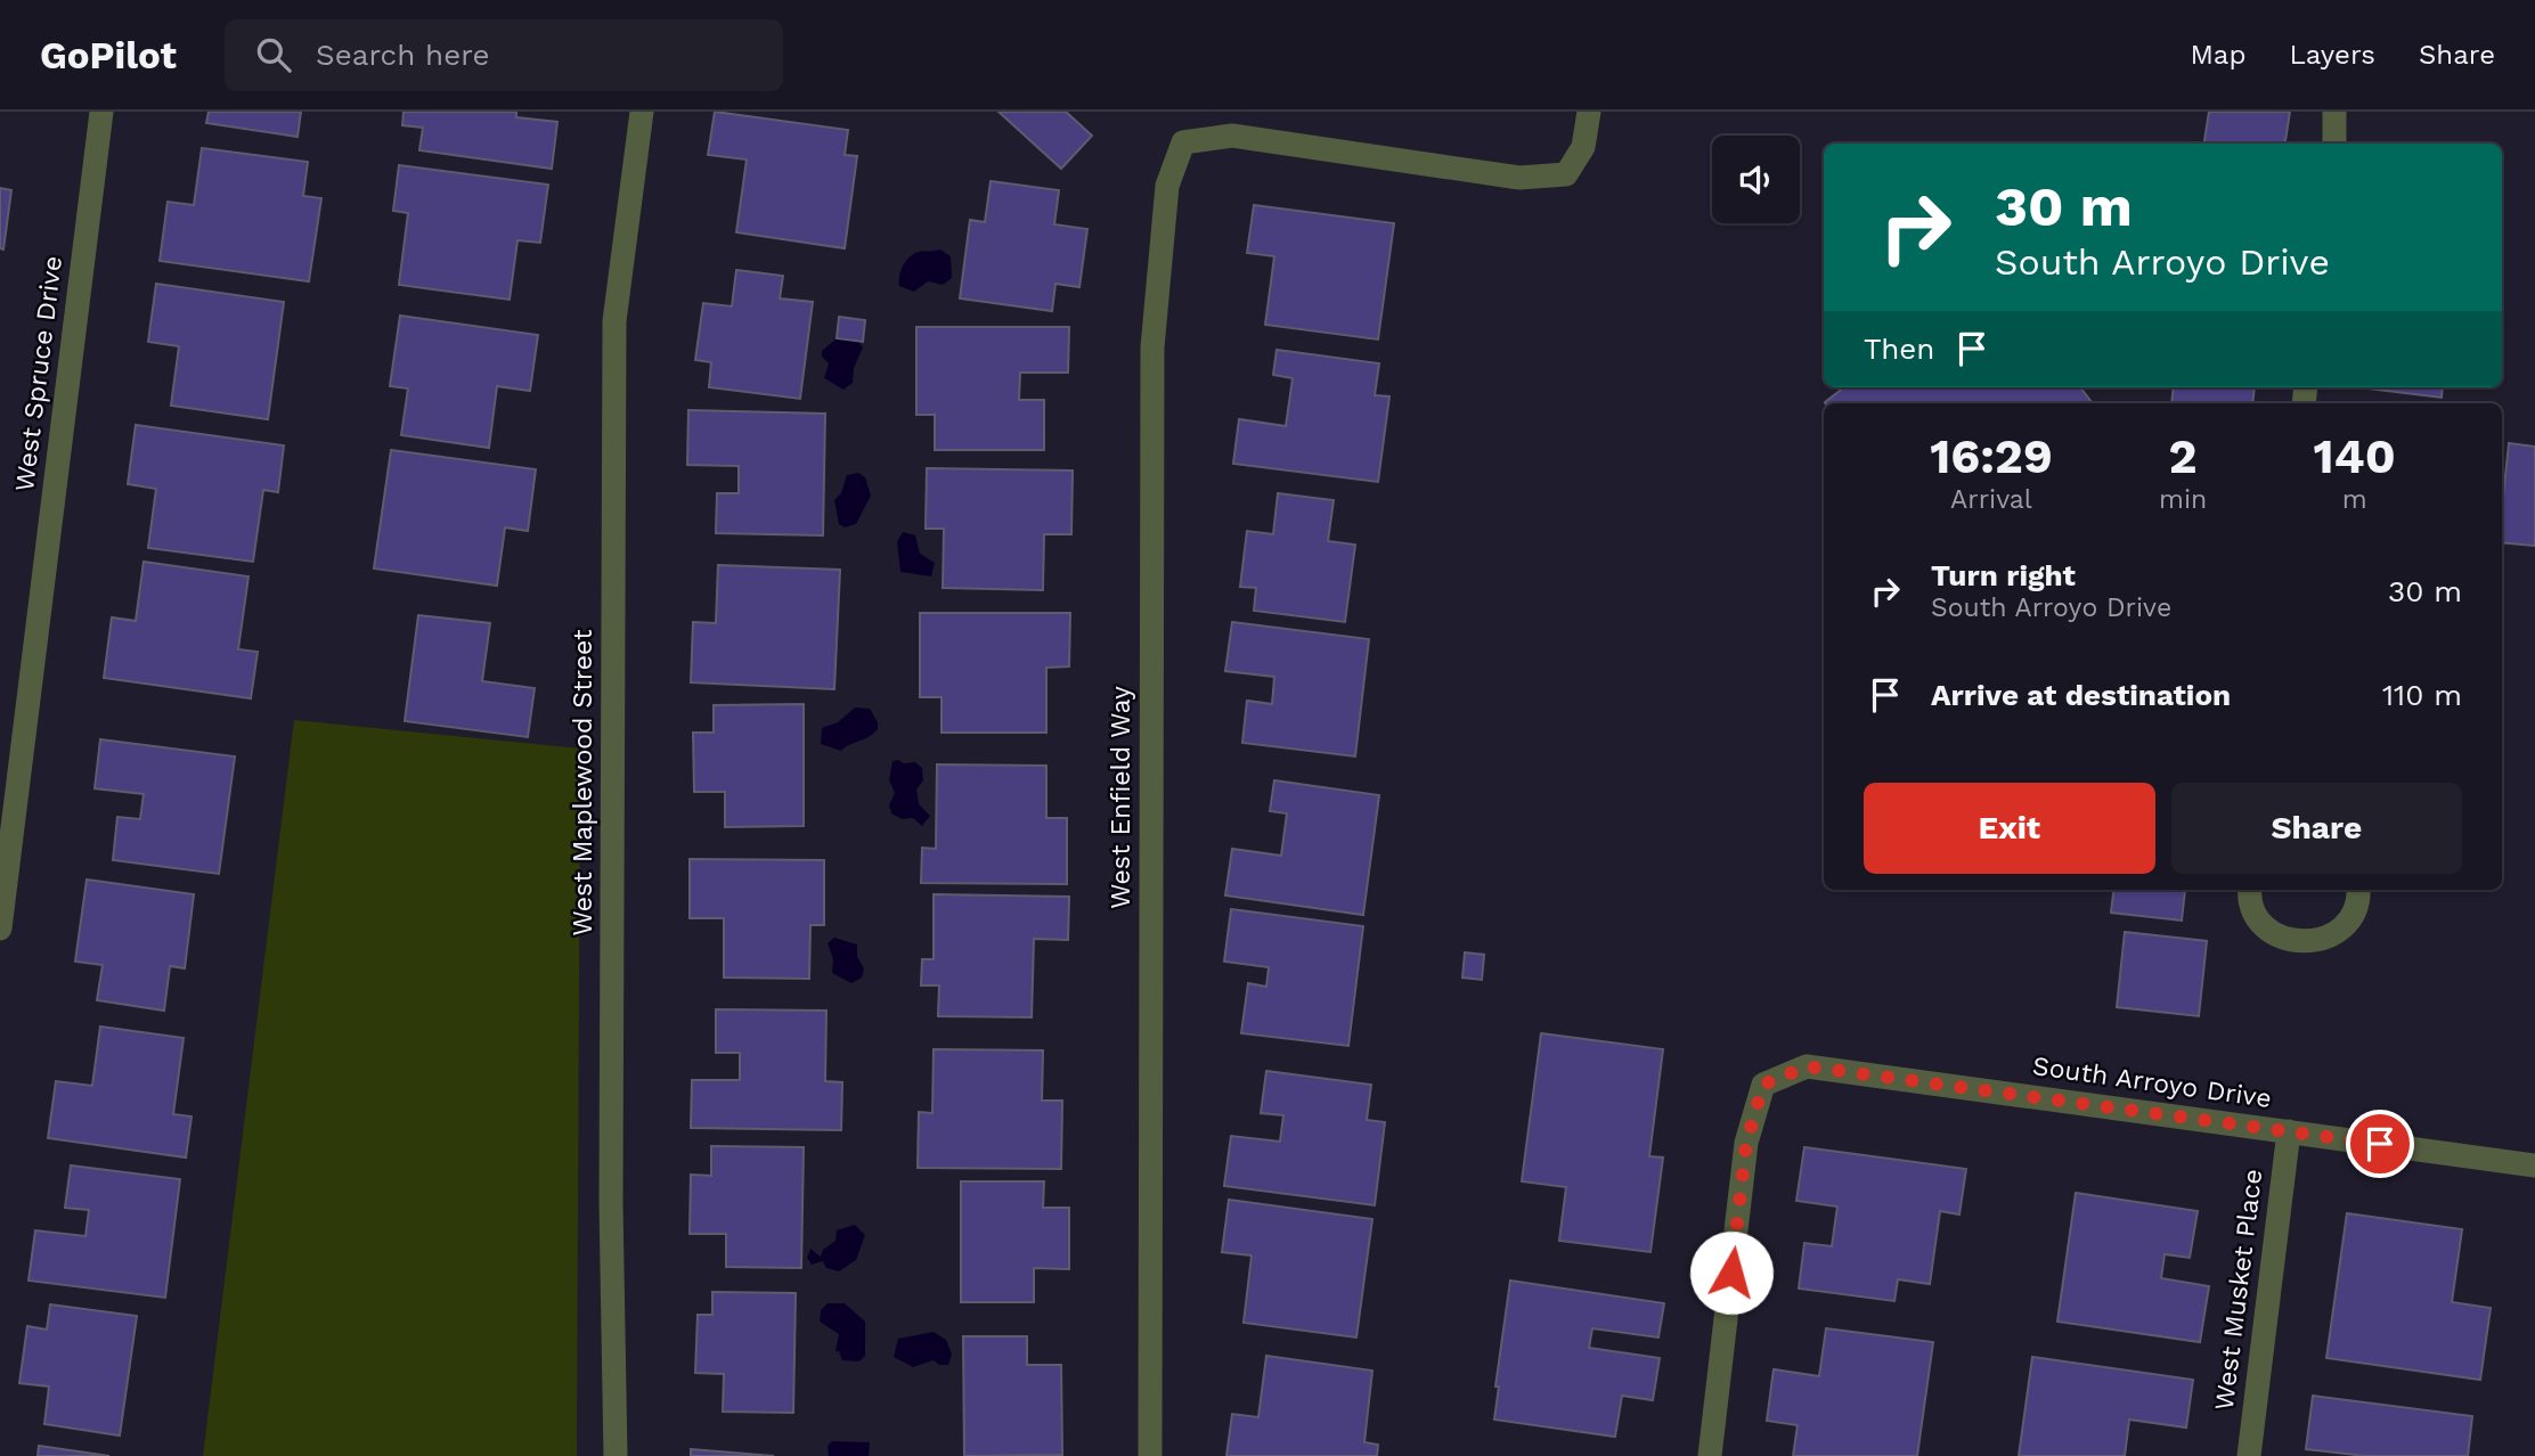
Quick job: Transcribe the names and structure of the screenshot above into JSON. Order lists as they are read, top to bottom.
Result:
{
  "streets": {
    "street": [
      "West Spruce Drive",
      "West Maplewood Street",
      "West Enfield Way",
      "South Arroyo Drive",
      "West Musket Place"
    ]
  },
  "crossings": [
    ["South Arroyo Drive", "West Musket Place"]
  ],
  "page": {
    "header": "GoPilot",
    "search": "Search here",
    "nav": ["Map", "Layers", "Share"],
    "turn": ["30 m", "South Arroyo Drive"],
    "then": "Then",
    "eta": [
      "16:29",
      "Arrival",
      "2",
      "min",
      "140",
      "m"
    ],
    "list": [
      {
        "name": "Turn right",
        "note": "South Arroyo Drive",
        "value": "30 m"
      },
      {
        "name": "Arrive at destination",
        "value": "110 m"
      }
    ],
    "buttons": ["Exit", "Share"]
  }
}
